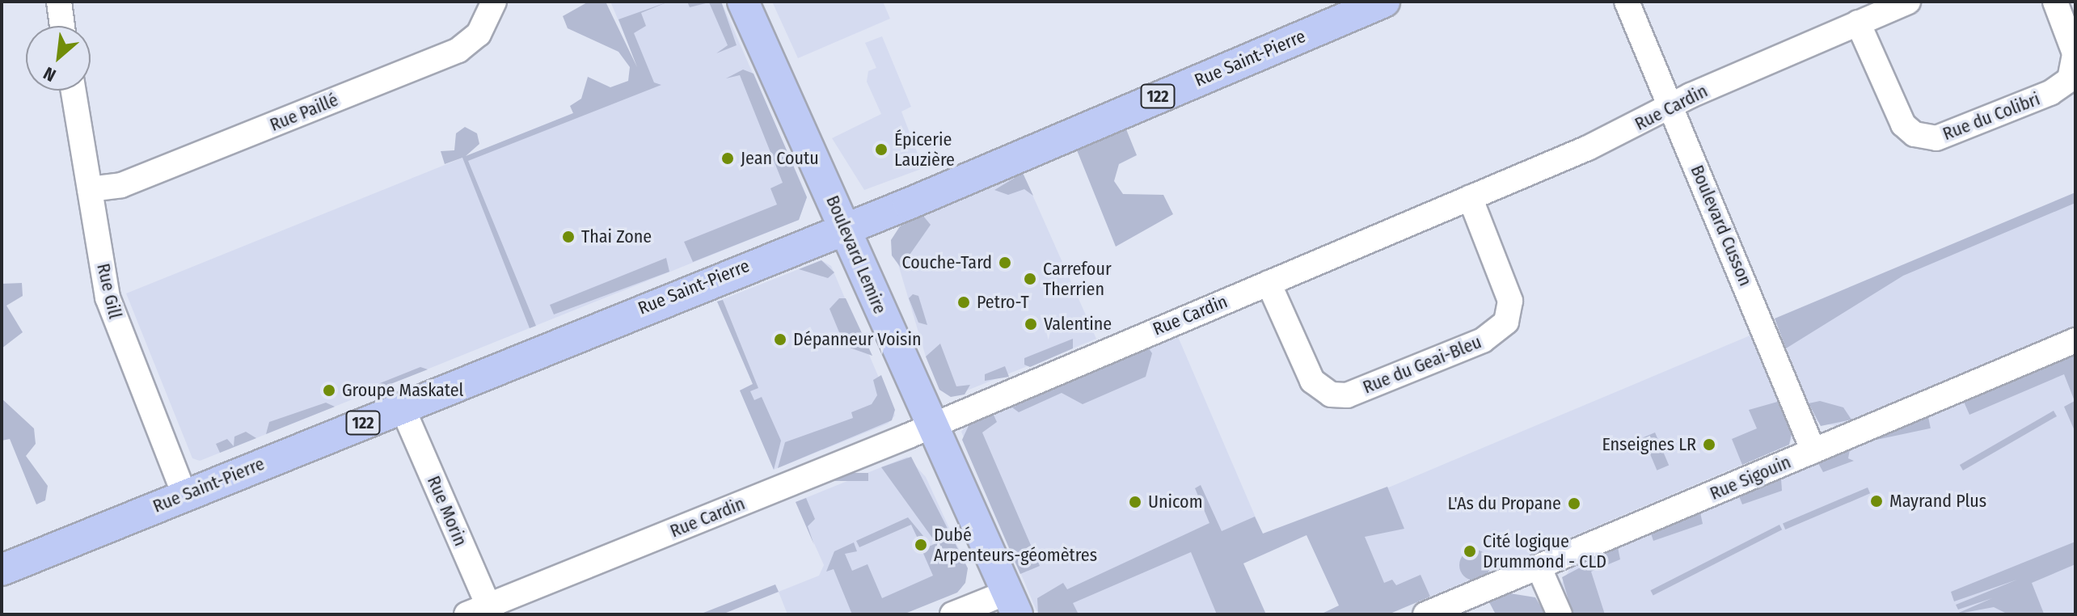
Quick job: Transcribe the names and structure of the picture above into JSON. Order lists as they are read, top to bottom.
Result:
{
  "streets": {
    "main road": ["Rue Saint-Pierre", "122", "Boulevard Lemire"],
    "street": [
      "Rue Cardin",
      "Rue Paillé",
      "Rue du Colibri",
      "Boulevard Cusson",
      "Rue Gill",
      "Rue du Geai-Bleu",
      "Rue Sigouin",
      "Rue Morin"
    ]
  },
  "crossings": [
    ["Rue Saint-Pierre", "Boulevard Lemire"],
    ["Rue Saint-Pierre", "Rue Gill"],
    ["Rue Saint-Pierre", "Rue Morin"],
    ["Rue Cardin", "Rue du Colibri"],
    ["Rue Cardin", "Boulevard Cusson"],
    ["Rue Cardin", "Boulevard Lemire"],
    ["Rue Cardin", "Rue du Geai-Bleu"],
    ["Rue Cardin", "Rue Morin"],
    ["Rue Paillé", "Rue Gill"],
    ["Boulevard Cusson", "Rue Sigouin"]
  ],
  "places": [
    "Épicerie Lauzière",
    "Jean Coutu",
    "Thai Zone",
    "Couche-Tard",
    "Carrefour Therrien",
    "Petro-T",
    "Valentine",
    "Dépanneur Voisin",
    "Groupe Maskatel",
    "Enseignes LR",
    "Mayrand Plus",
    "Unicom",
    "L'As du Propane",
    "Dubé Arpenteurs-géomètres",
    "Cité logique Drummond - CLD"
  ],
  "north": "bottom left"
}
